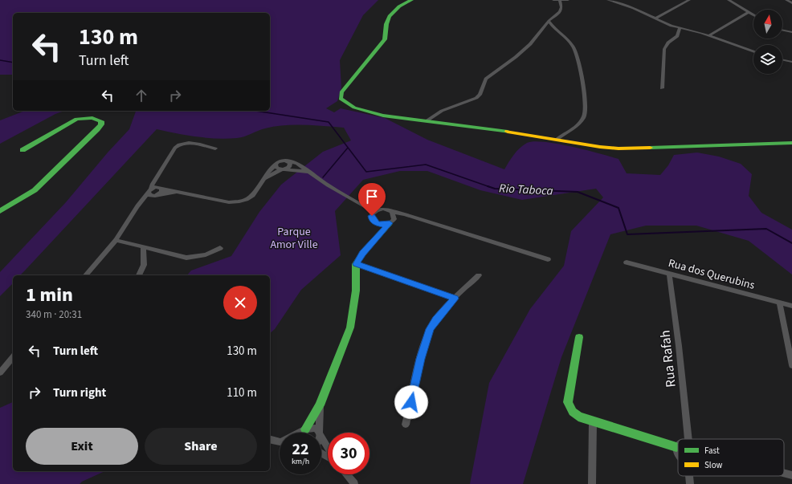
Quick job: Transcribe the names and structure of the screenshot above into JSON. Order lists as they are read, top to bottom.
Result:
{
  "streets": {
    "street": ["Rua dos Querubins", "Rua Rafah"]
  },
  "crossings": [
    ["Rua dos Querubins", "Rua Rafah"]
  ],
  "water": ["Rio Taboca"],
  "parks": ["Parque Amor Ville"],
  "legend": ["Fast", "Slow"],
  "north": "top",
  "page": {
    "turn": ["130 m", "Turn left"],
    "heading": ["1 min", "340 m · 20:31"],
    "list": [
      {
        "name": "Turn left",
        "value": "130 m"
      },
      {
        "name": "Turn right",
        "value": "110 m"
      }
    ],
    "buttons": ["Exit", "Share"],
    "speed": "22 km/h",
    "limit": "30"
  }
}
